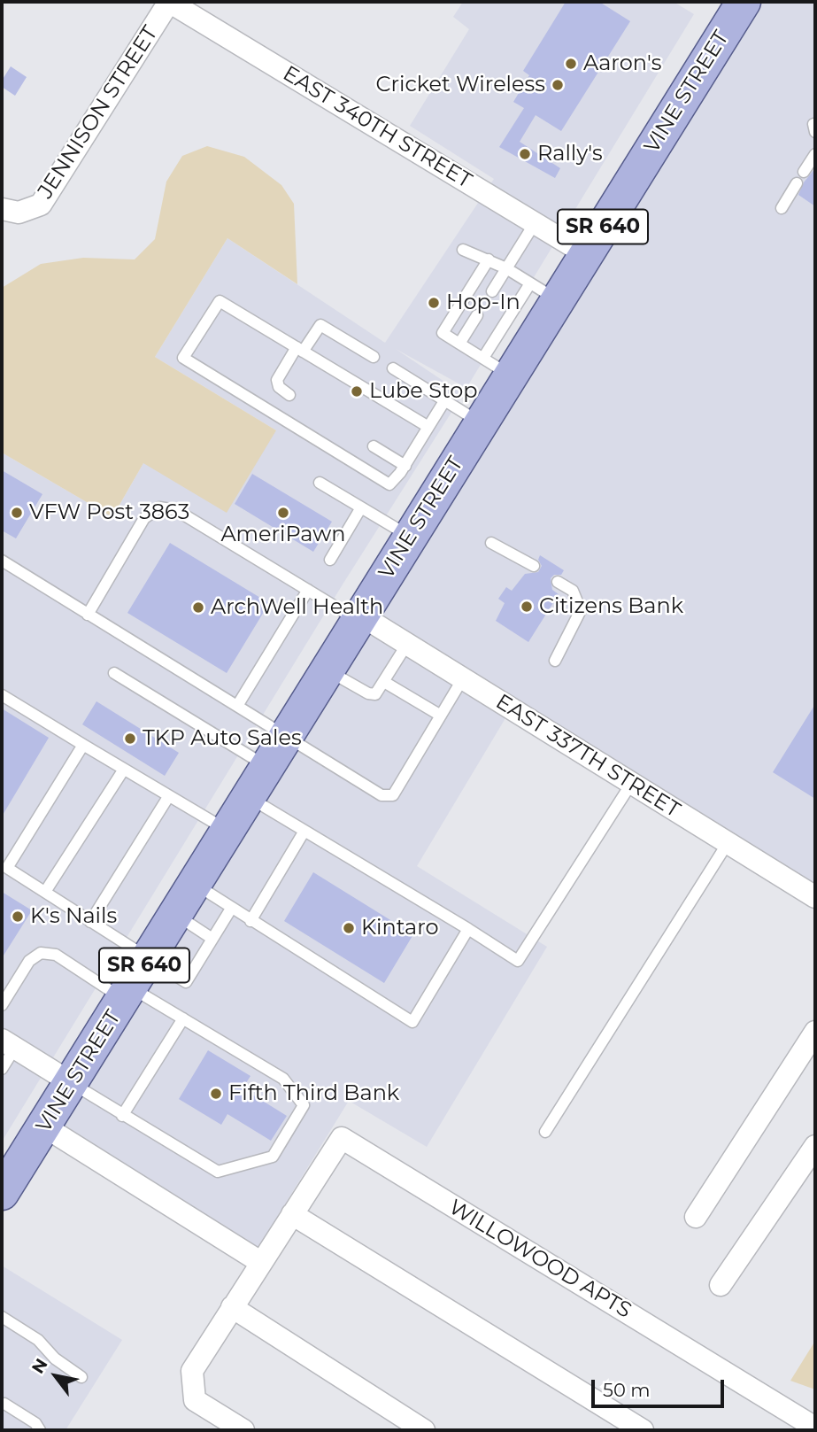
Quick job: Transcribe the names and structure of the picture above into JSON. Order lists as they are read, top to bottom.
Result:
{
  "streets": {
    "main road": ["VINE STREET", "SR 640"],
    "street": [
      "JENNISON STREET",
      "EAST 340TH STREET",
      "EAST 337TH STREET",
      "WILLOWOOD APTS"
    ]
  },
  "crossings": [
    ["VINE STREET", "EAST 340TH STREET"],
    ["VINE STREET", "EAST 337TH STREET"],
    ["JENNISON STREET", "EAST 340TH STREET"]
  ],
  "places": [
    "Aaron's",
    "Cricket Wireless",
    "Rally's",
    "Hop-In",
    "Lube Stop",
    "VFW Post 3863",
    "AmeriPawn",
    "Citizens Bank",
    "ArchWell Health",
    "TKP Auto Sales",
    "K's Nails",
    "Kintaro",
    "Fifth Third Bank"
  ],
  "scale_bar": "50 m",
  "north": "top left"
}
